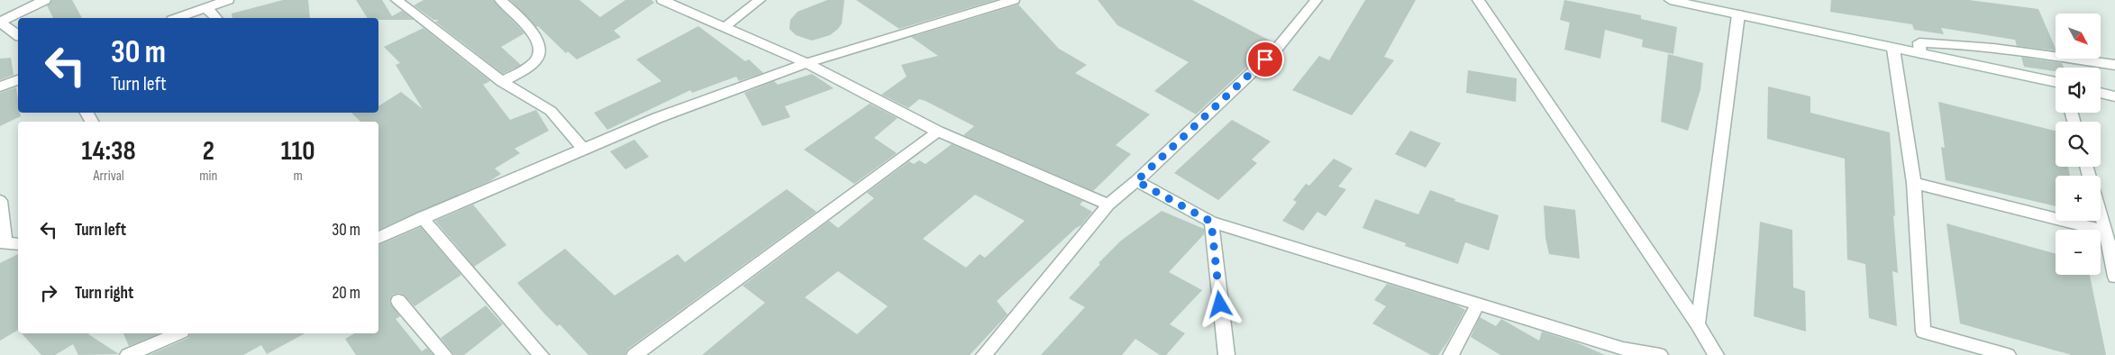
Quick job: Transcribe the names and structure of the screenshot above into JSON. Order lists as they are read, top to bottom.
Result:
{
  "north": "bottom right",
  "page": {
    "map_buttons": ["+", "−"],
    "turn": ["30 m", "Turn left"],
    "eta": [
      "14:38",
      "Arrival",
      "2",
      "min",
      "110",
      "m"
    ],
    "list": [
      {
        "name": "Turn left",
        "value": "30 m"
      },
      {
        "name": "Turn right",
        "value": "20 m"
      }
    ]
  }
}
